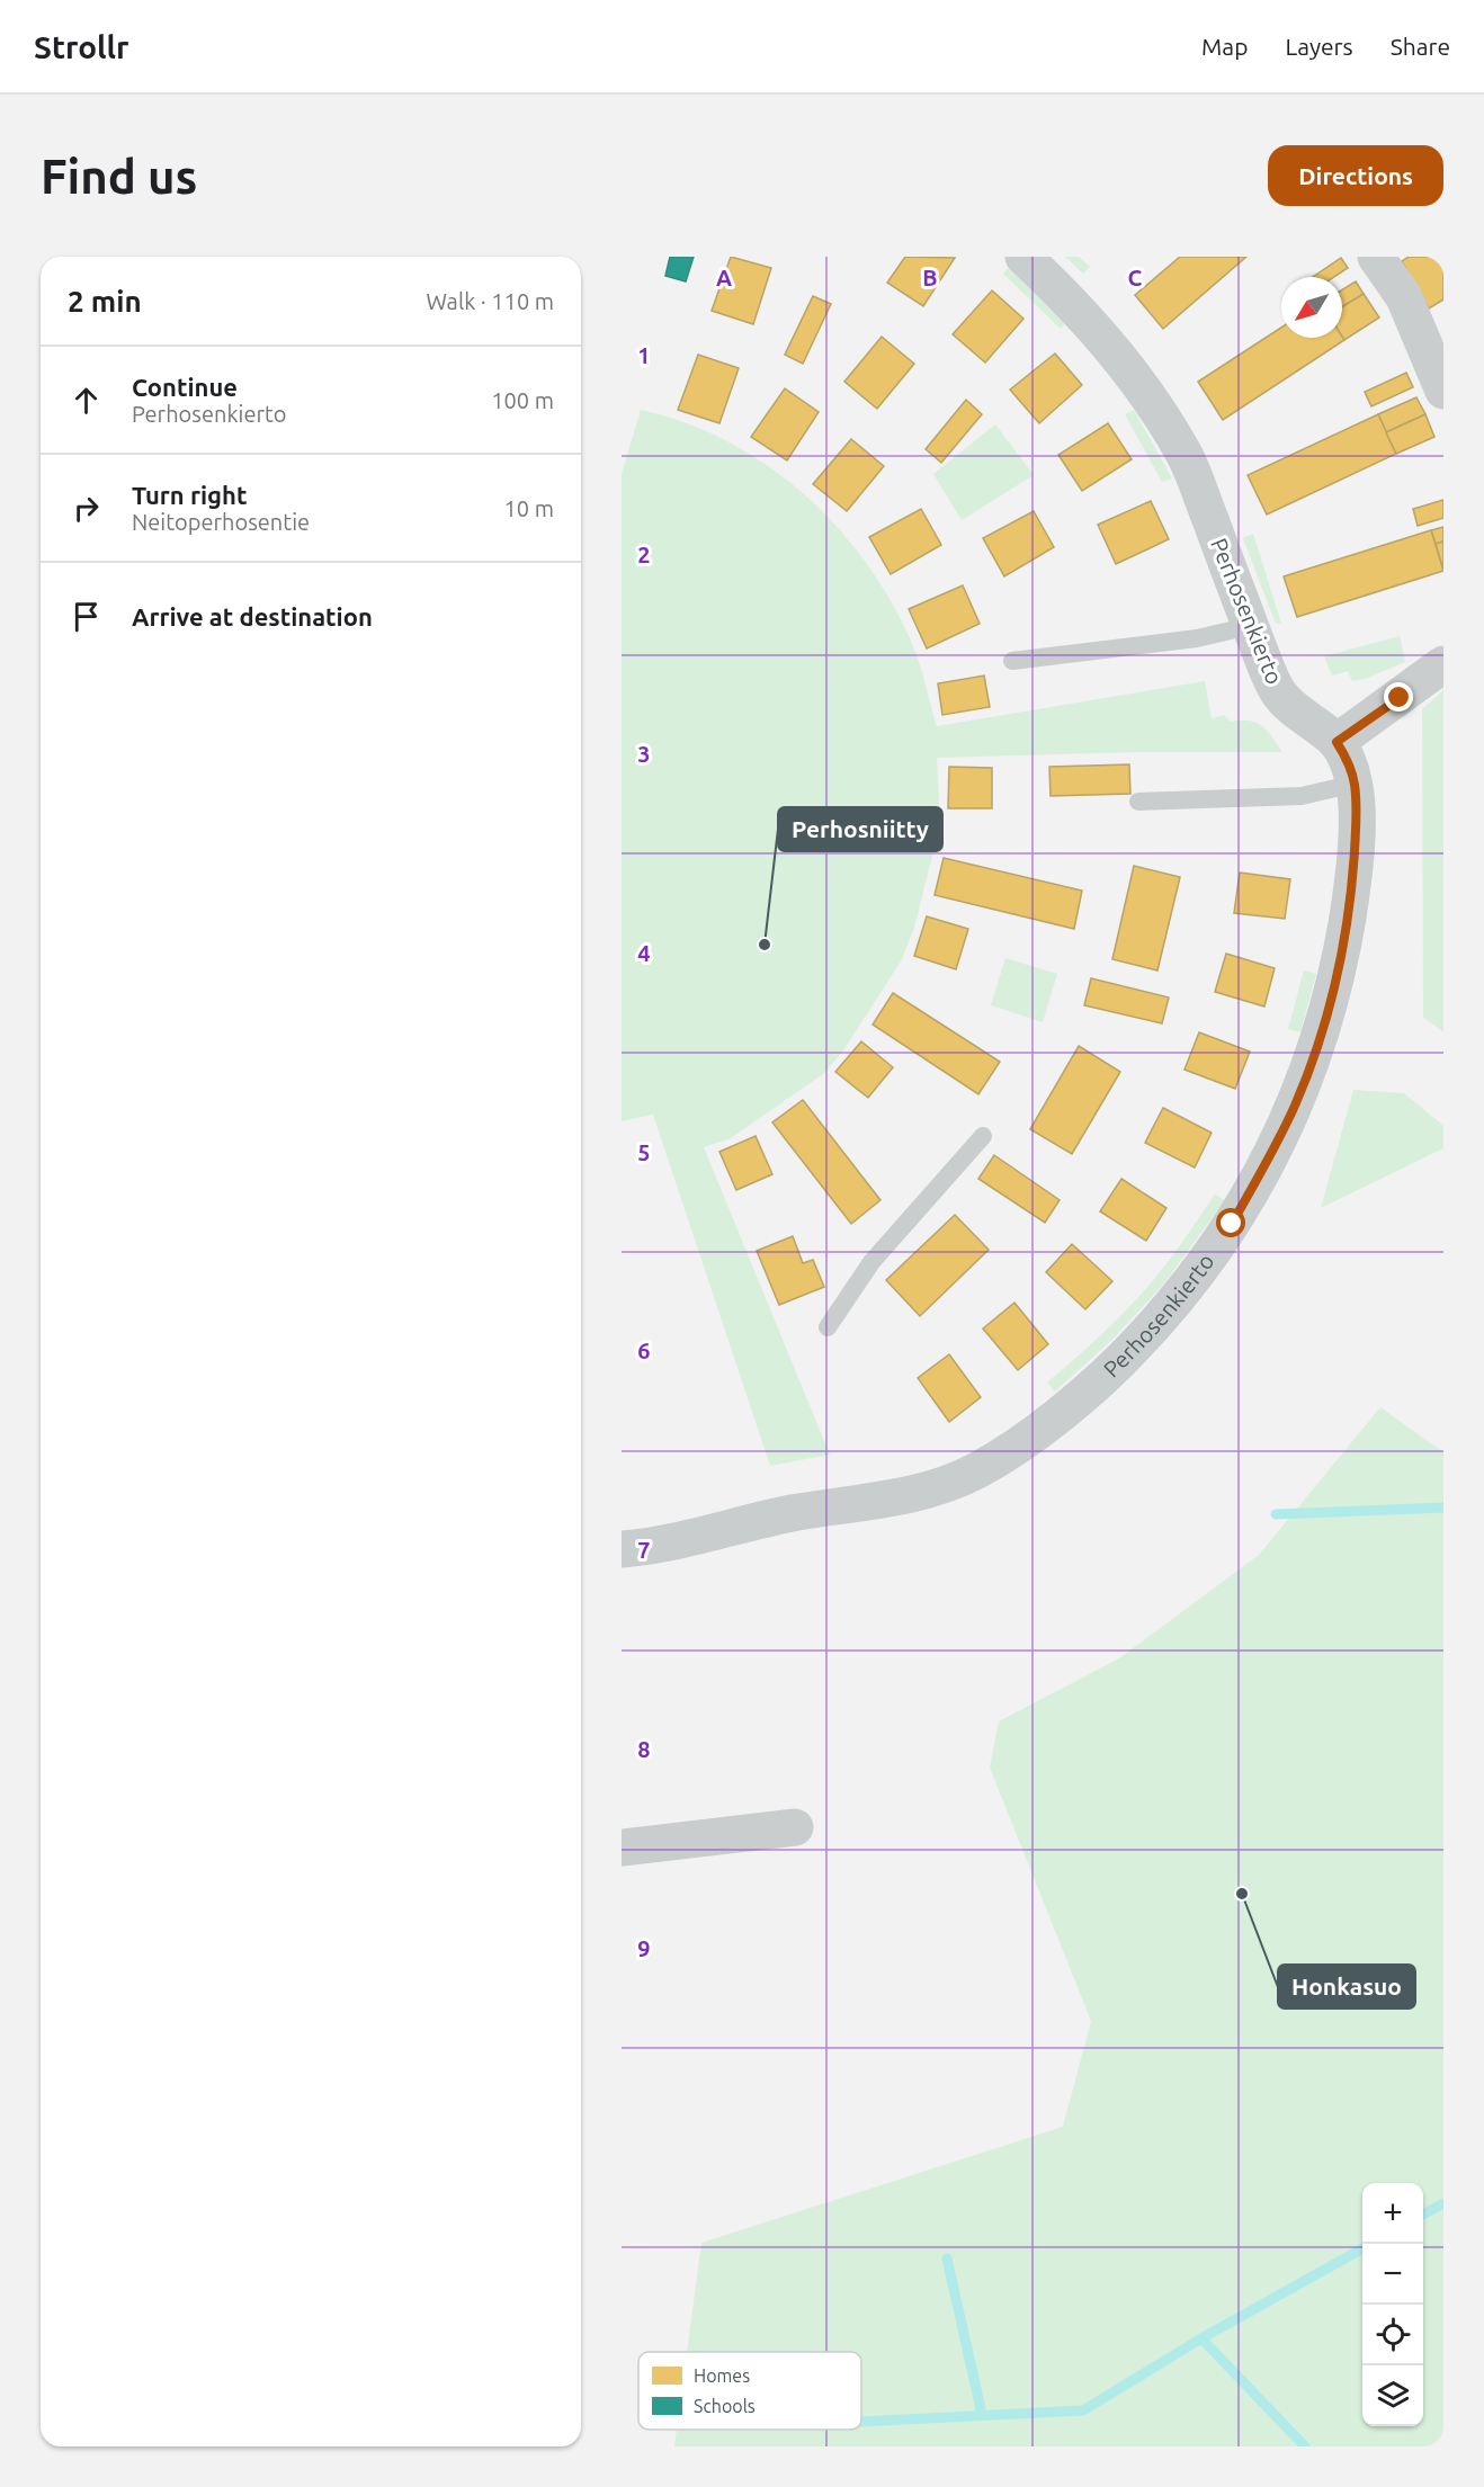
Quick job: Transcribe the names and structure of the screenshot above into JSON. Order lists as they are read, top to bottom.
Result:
{
  "streets": {
    "street": ["Perhosenkierto"]
  },
  "places": ["Perhosniitty", "Honkasuo"],
  "legend": ["Homes", "Schools"],
  "north": "bottom left",
  "page": {
    "header": "Strollr",
    "nav": ["Map", "Layers", "Share"],
    "buttons": "Directions",
    "title": "Find us",
    "heading": ["2 min", "Walk · 110 m"],
    "list": [
      ["Continue", "Perhosenkierto", "100 m"],
      ["Turn right", "Neitoperhosentie", "10 m"],
      "Arrive at destination"
    ],
    "map_buttons": ["+", "−"]
  },
  "grid": {
    "columns": ["A", "B", "C"],
    "rows": [
      "1",
      "2",
      "3",
      "4",
      "5",
      "6",
      "7",
      "8",
      "9"
    ]
  }
}
